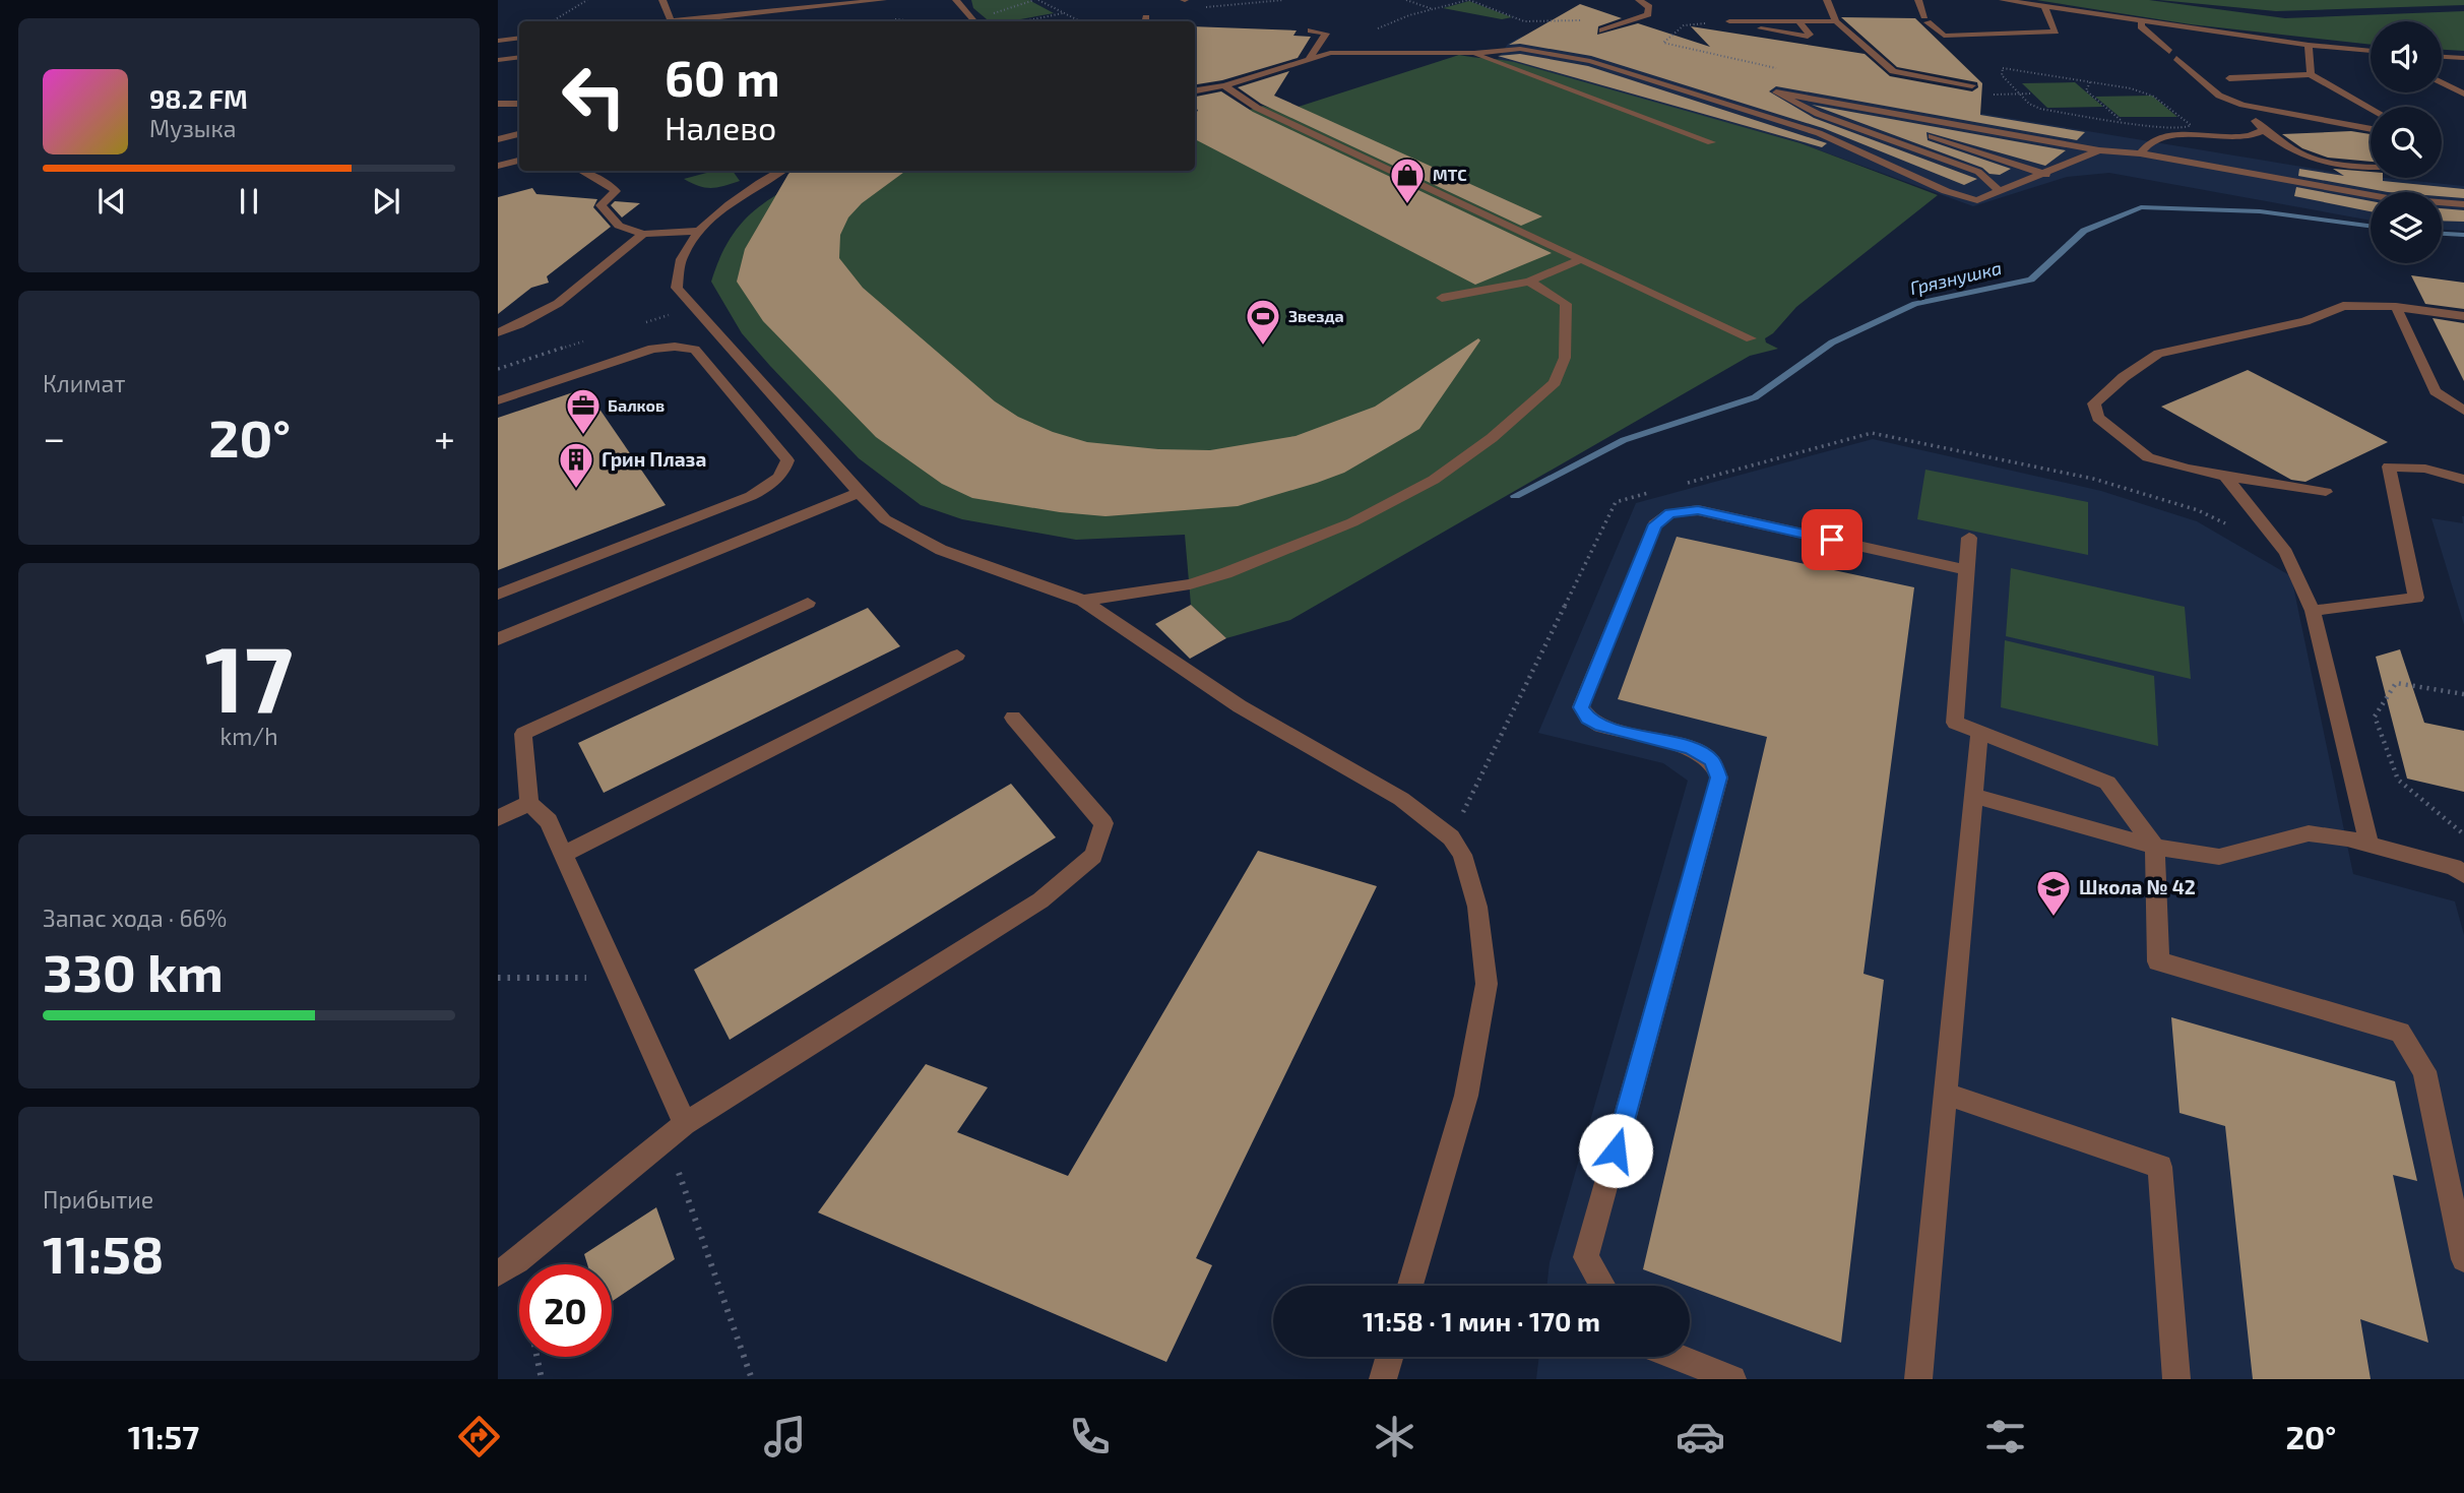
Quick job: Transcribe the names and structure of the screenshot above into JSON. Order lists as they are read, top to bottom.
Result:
{
  "water": ["Грязнушка"],
  "places": {
    "shop": ["МТС"],
    "sports": ["Звезда"],
    "office": ["Балков"],
    "building": ["Грин Плаза"],
    "school or university": ["Школа № 42"]
  },
  "page": {
    "turn": ["60 m", "Налево"],
    "song": ["98.2 FM", "Музыка"],
    "tile": [
      "Климат",
      ["17", "km/h"],
      ["Запас хода · 66%", "330 km"],
      ["Прибытие", "11:58"]
    ],
    "heat": ["−", "20°", "+"],
    "limit": "20",
    "trip": "11:58 · 1 мин · 170 m",
    "tabs": ["11:57", "20°"]
  }
}
